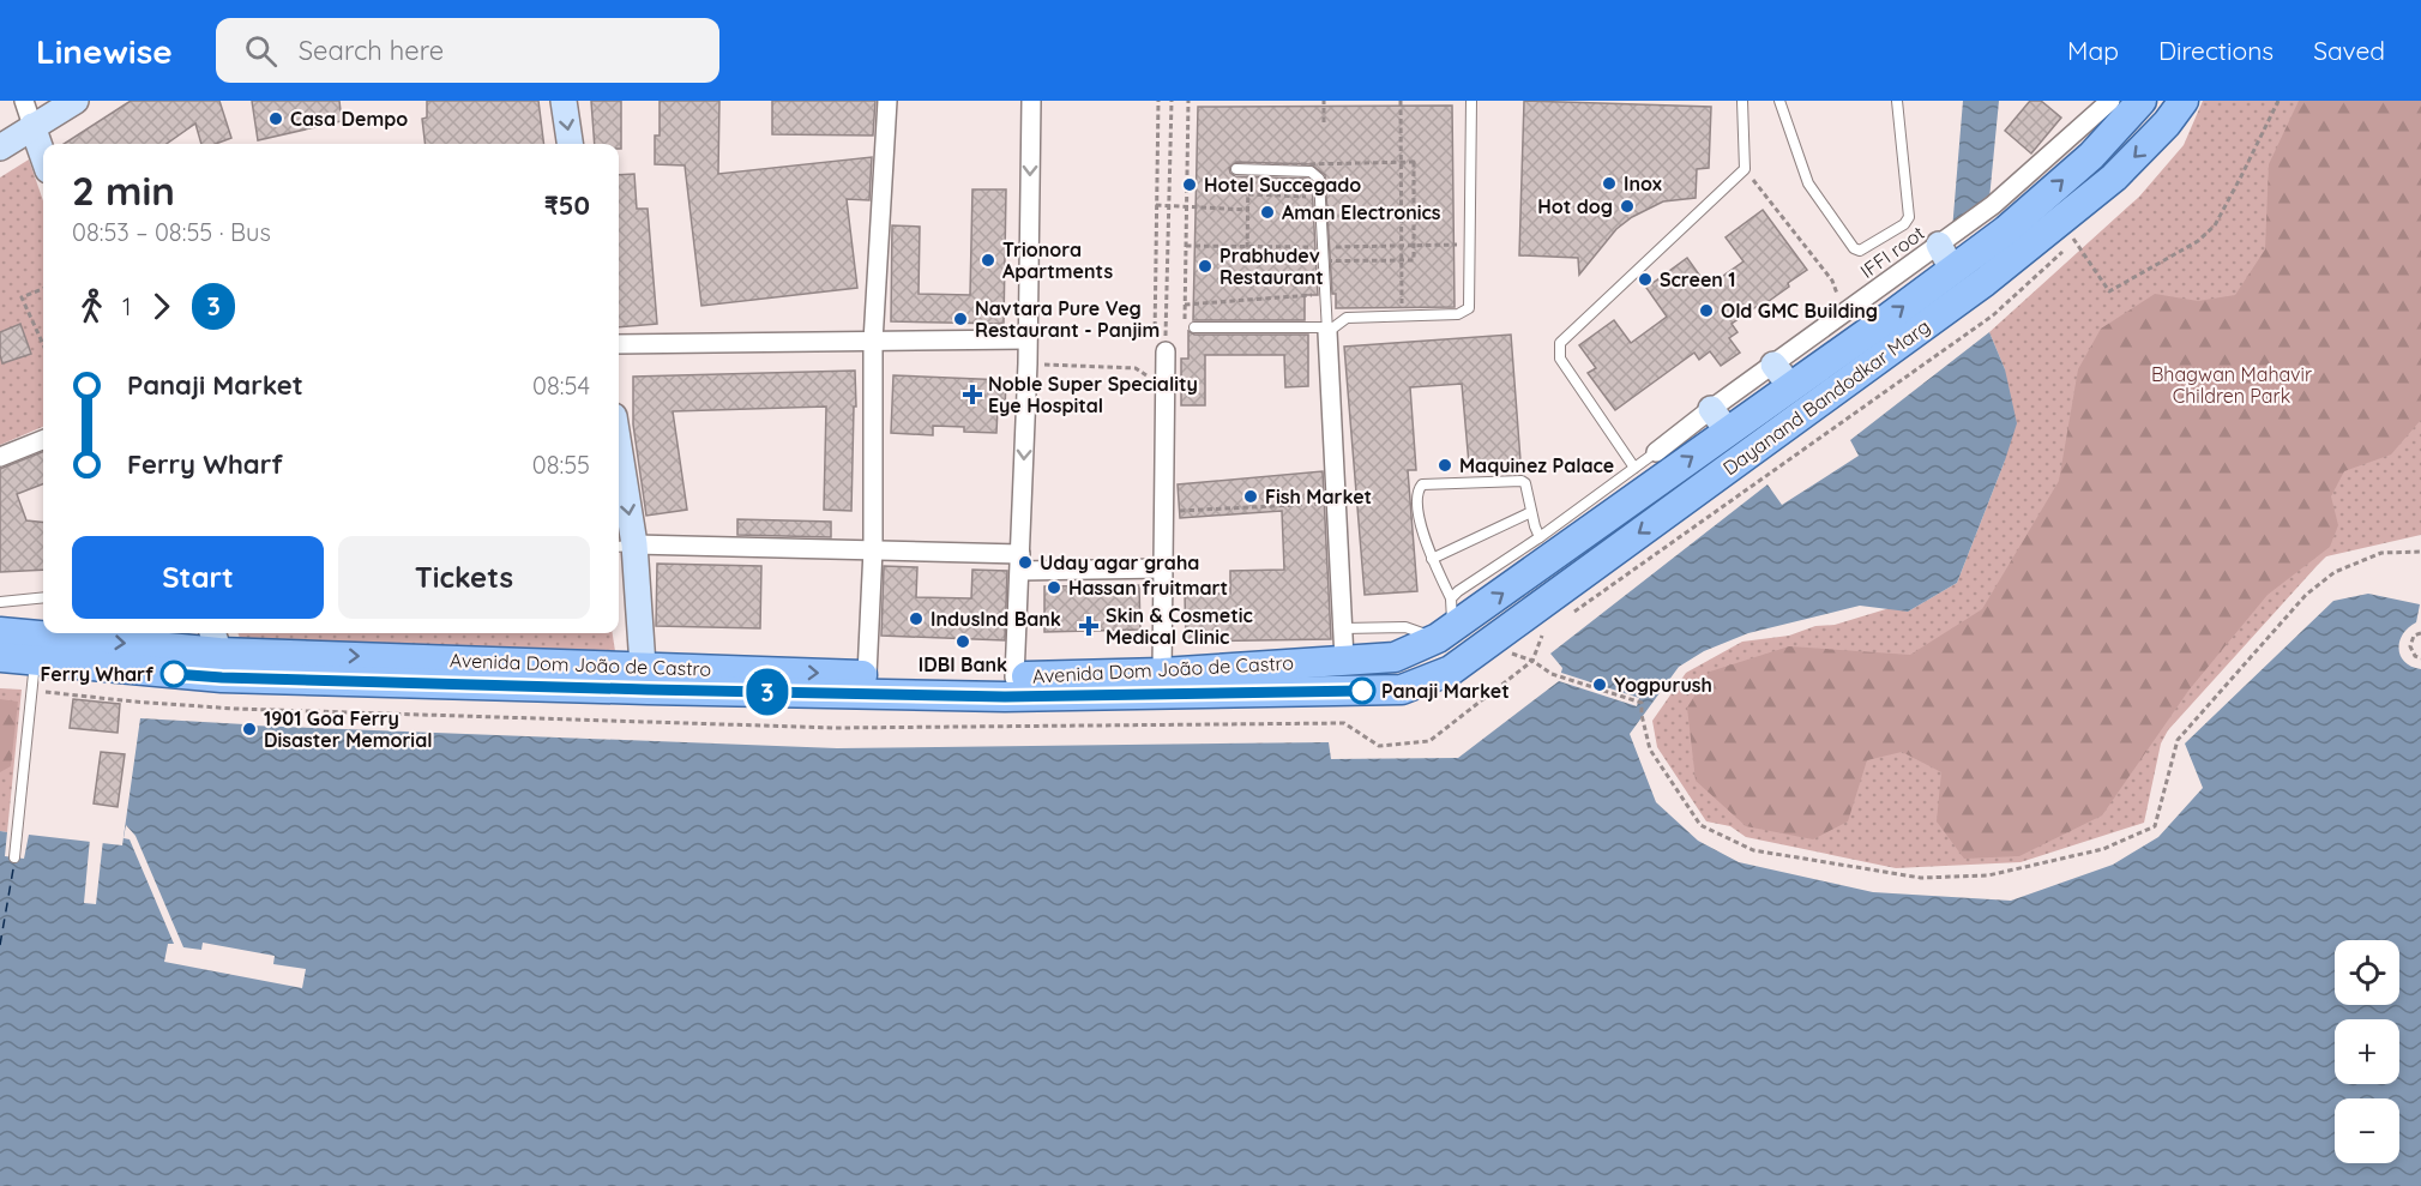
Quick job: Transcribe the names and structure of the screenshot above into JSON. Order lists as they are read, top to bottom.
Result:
{
  "streets": {
    "main road": ["Dayanand Bandodkar Marg", "Avenida Dom João de Castro"],
    "street": ["IFFI root"]
  },
  "crossings": [
    ["IFFI root", "Avenida Dom João de Castro"],
    ["Dayanand Bandodkar Marg", "Avenida Dom João de Castro"]
  ],
  "parks": ["Bhagwan Mahavir Children Park"],
  "places": {
    "other": [
      "Casa Dempo",
      "Inox",
      "Hotel Succegado",
      "Hot dog",
      "Aman Electronics",
      "Trionora Apartments",
      "Prabhudev Restaurant",
      "Screen 1",
      "Old GMC Building",
      "Navtara Pure Veg Restaurant - Panjim",
      "Maquinez Palace",
      "Fish Market",
      "Uday agar graha",
      "Hassan fruitmart",
      "IndusInd Bank",
      "IDBI Bank",
      "Ferry Wharf",
      "Yogpurush",
      "Panaji Market",
      "1901 Goa Ferry Disaster Memorial"
    ],
    "health": ["Noble Super Speciality Eye Hospital", "Skin & Cosmetic Medical Clinic"]
  },
  "lines": ["bus line 3"],
  "page": {
    "header": "Linewise",
    "search": "Search here",
    "nav": ["Map", "Directions", "Saved"],
    "on_map": "3",
    "heading": ["2 min", "08:53 – 08:55 · Bus", "₹50"],
    "legs": ["1", "3"],
    "list": [
      {
        "name": "Panaji Market",
        "value": "08:54"
      },
      {
        "name": "Ferry Wharf",
        "value": "08:55"
      }
    ],
    "buttons": ["Start", "Tickets"],
    "map_buttons": ["+", "−"]
  }
}
